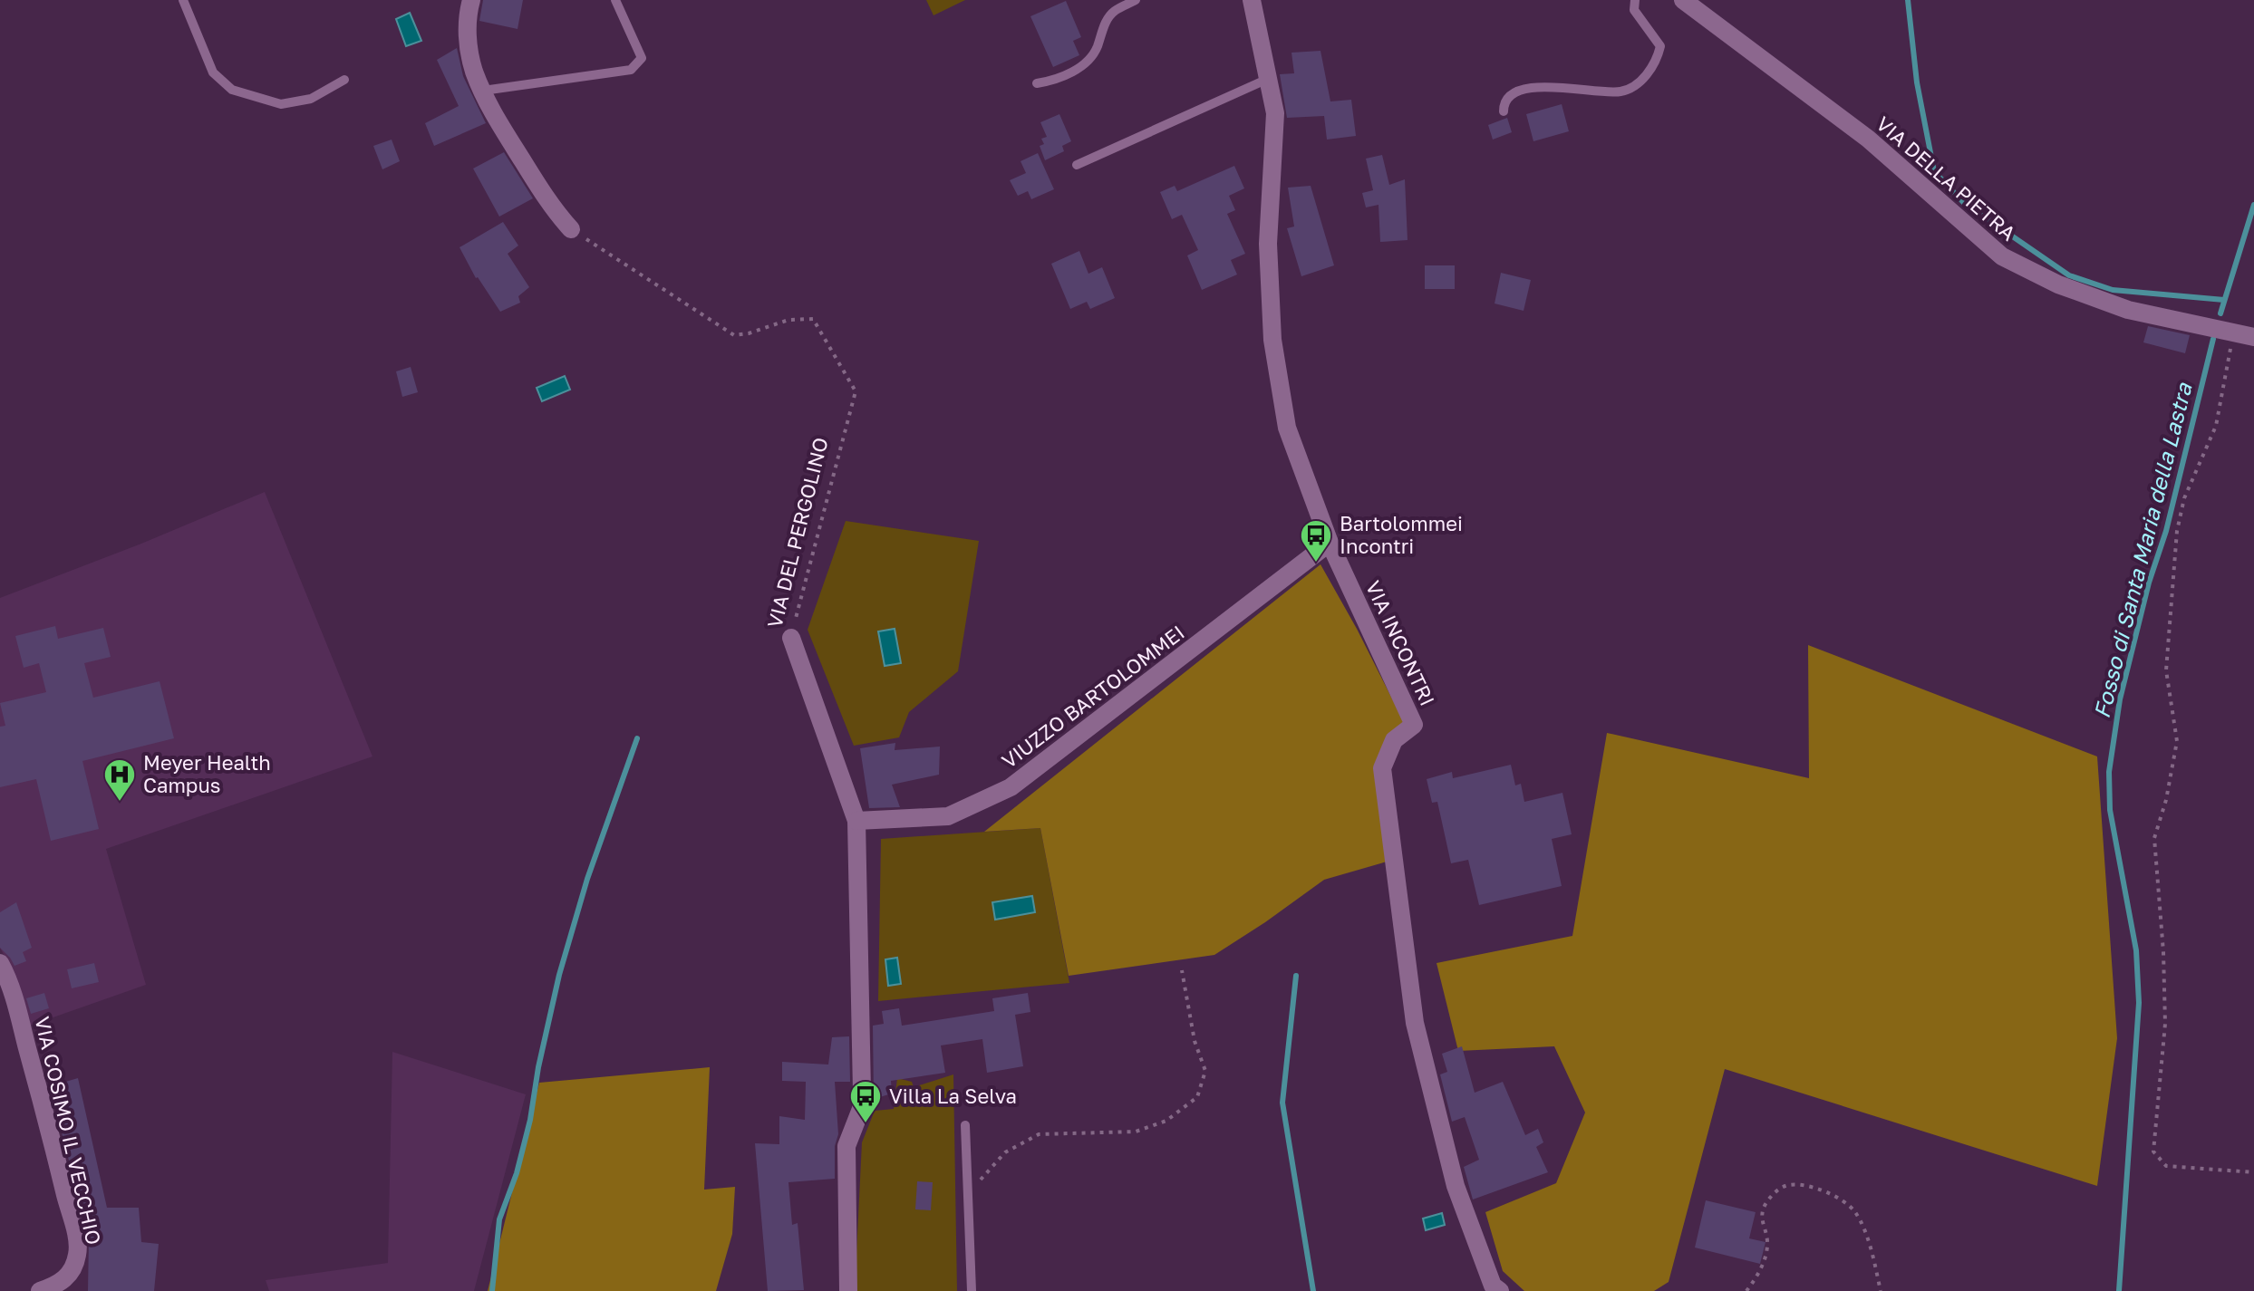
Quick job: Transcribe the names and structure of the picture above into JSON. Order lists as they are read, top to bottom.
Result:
{
  "streets": {
    "street": [
      "VIA DELLA PIETRA",
      "VIA DEL PERGOLINO",
      "VIA INCONTRI",
      "VIUZZO BARTOLOMMEI",
      "VIA COSIMO IL VECCHIO"
    ]
  },
  "crossings": [
    ["VIA DEL PERGOLINO", "VIUZZO BARTOLOMMEI"],
    ["VIA INCONTRI", "VIUZZO BARTOLOMMEI"]
  ],
  "water": ["Fosso di Santa Maria della Lastra"],
  "places": {
    "bus stop": ["Bartolommei Incontri", "Villa La Selva"],
    "hospital": ["Meyer Health Campus"]
  }
}
